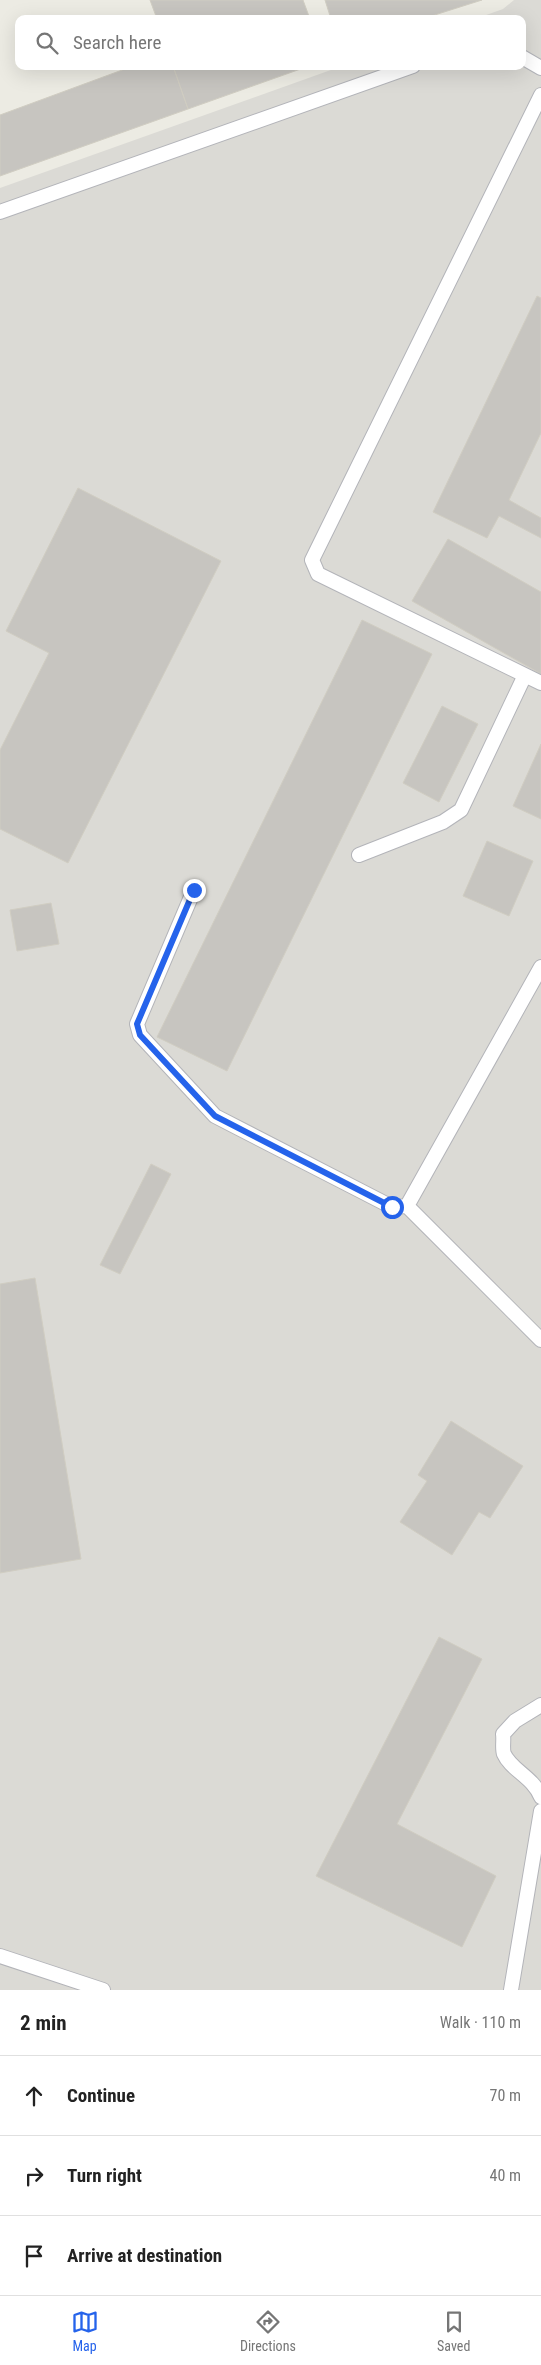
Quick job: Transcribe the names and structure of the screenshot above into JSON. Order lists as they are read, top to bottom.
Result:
{
  "page": {
    "search": "Search here",
    "heading": ["2 min", "Walk · 110 m"],
    "list": [
      ["Continue", "70 m"],
      ["Turn right", "40 m"],
      "Arrive at destination"
    ],
    "nav": ["Map", "Directions", "Saved"]
  }
}
